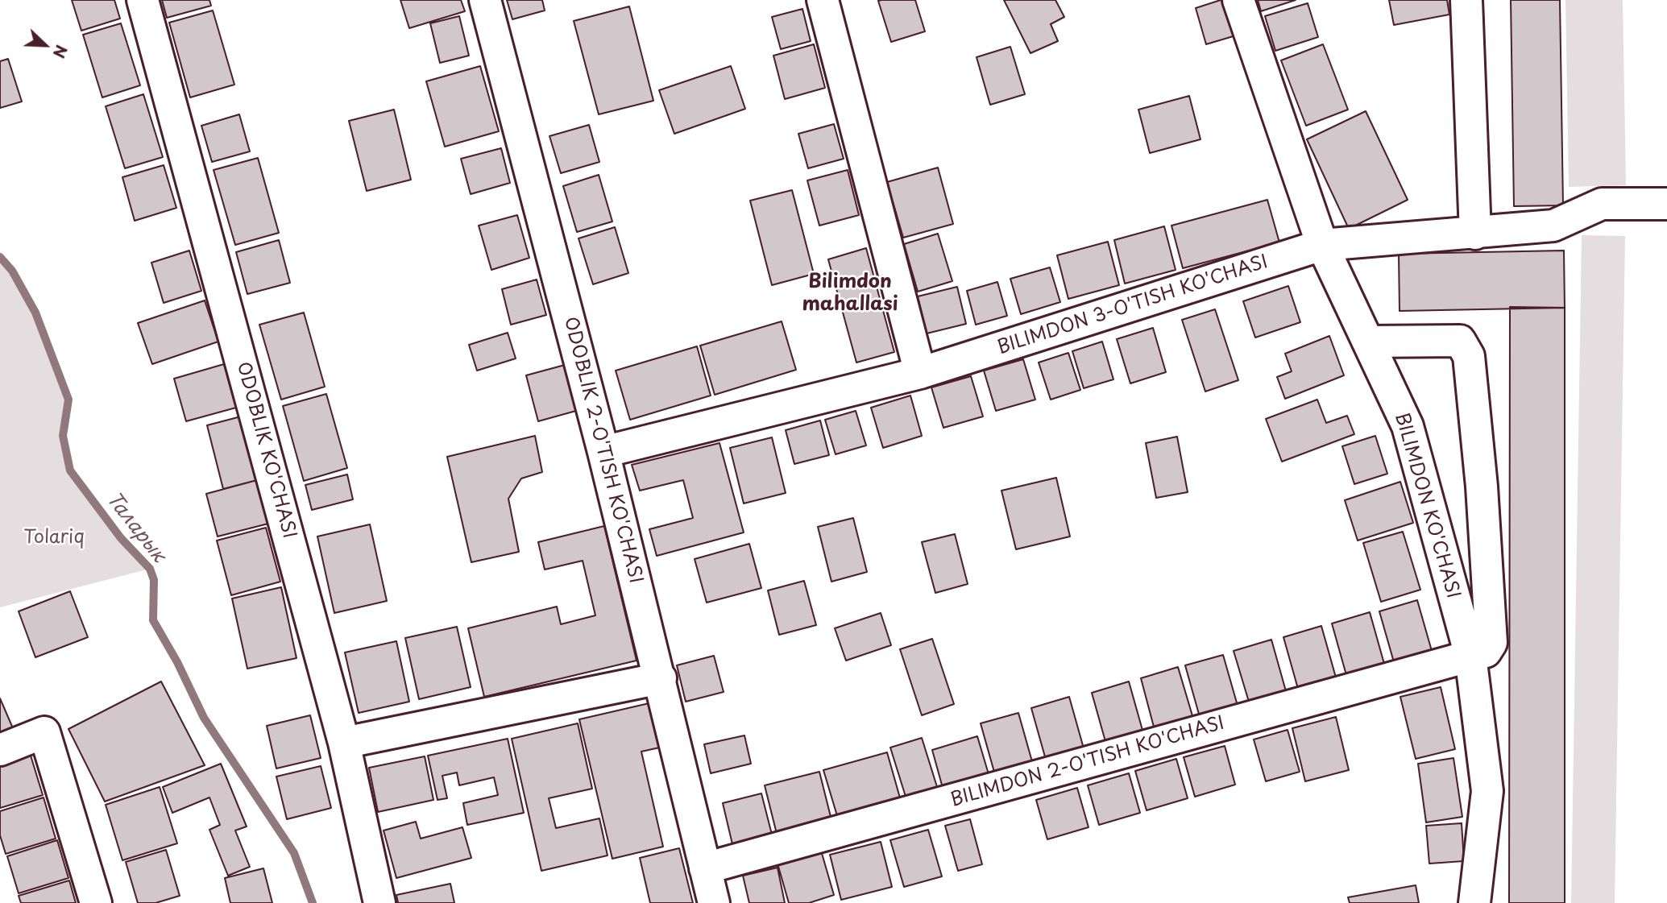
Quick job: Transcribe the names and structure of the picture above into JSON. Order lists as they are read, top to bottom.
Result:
{
  "streets": {
    "street": [
      "BILIMDON 3-O'TISH KO'CHASI",
      "ODOBLIK KO'CHASI",
      "ODOBLIK 2-O'TISH KO'CHASI",
      "BILIMDON KO'CHASI",
      "BILIMDON 2-O'TISH KO'CHASI"
    ]
  },
  "crossings": [
    ["BILIMDON 3-O'TISH KO'CHASI", "ODOBLIK 2-O'TISH KO'CHASI"],
    ["BILIMDON 3-O'TISH KO'CHASI", "BILIMDON KO'CHASI"],
    ["ODOBLIK 2-O'TISH KO'CHASI", "BILIMDON 2-O'TISH KO'CHASI"],
    ["BILIMDON KO'CHASI", "BILIMDON 2-O'TISH KO'CHASI"]
  ],
  "districts": ["Bilimdon mahallasi"],
  "water": ["Таларык"],
  "parks": ["Tolariq"],
  "north": "bottom right"
}
